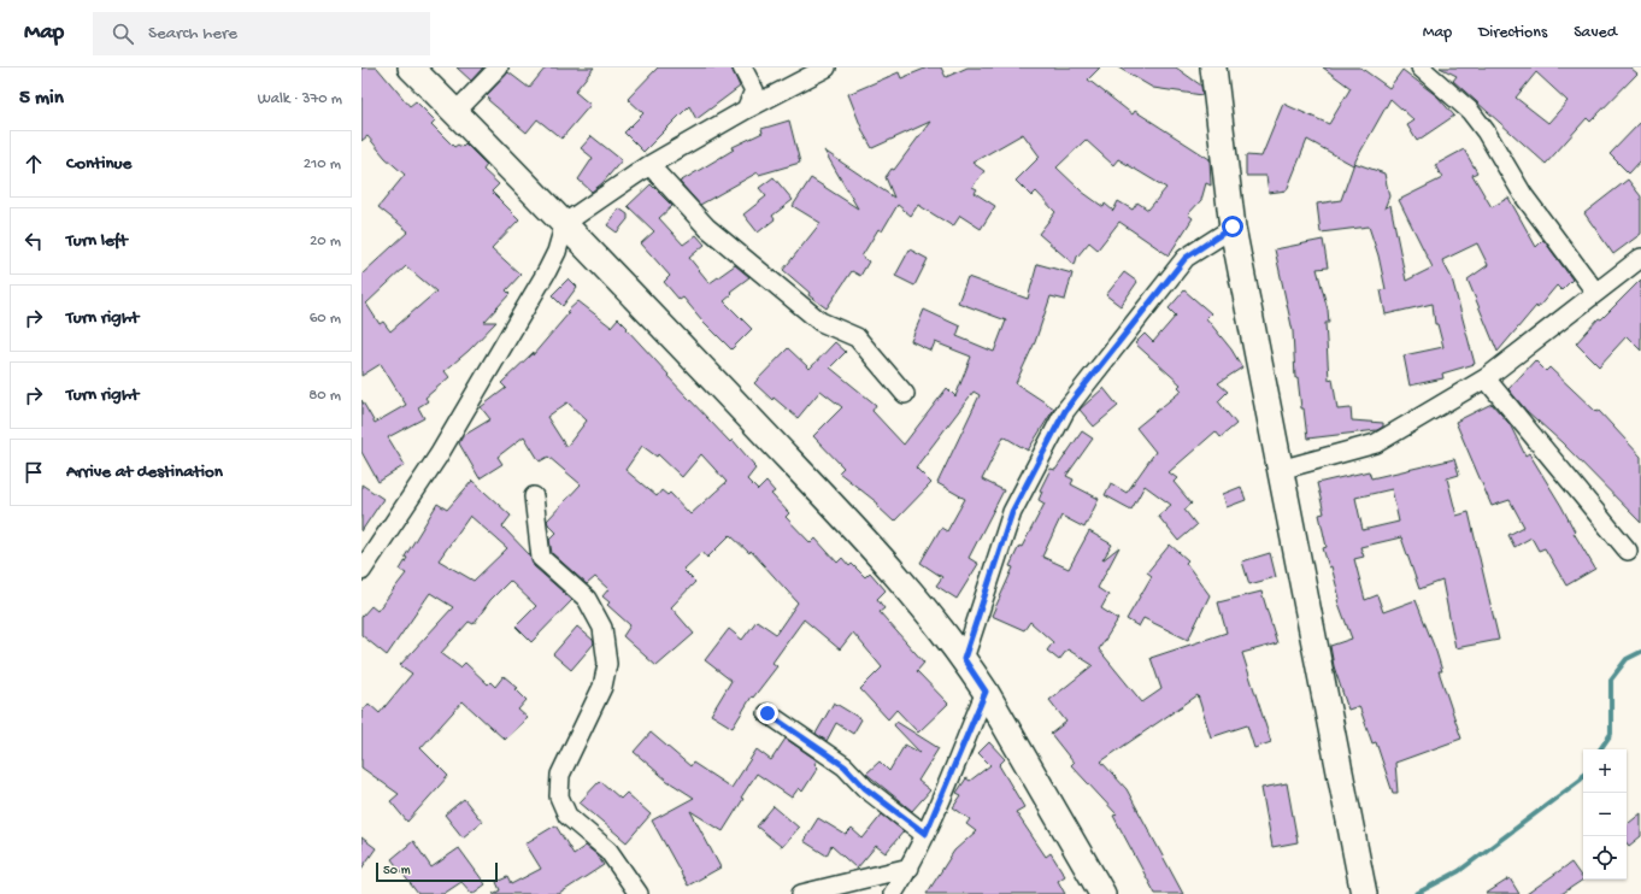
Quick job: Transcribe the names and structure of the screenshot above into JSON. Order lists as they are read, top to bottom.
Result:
{
  "scale_bar": "50 m",
  "page": {
    "header": "Map",
    "search": "Search here",
    "nav": ["Map", "Directions", "Saved"],
    "heading": ["5 min", "Walk · 370 m"],
    "list": [
      ["Continue", "210 m"],
      ["Turn left", "20 m"],
      ["Turn right", "60 m"],
      ["Turn right", "80 m"],
      "Arrive at destination"
    ],
    "map_buttons": ["+", "−"],
    "scale": "50 m"
  }
}
